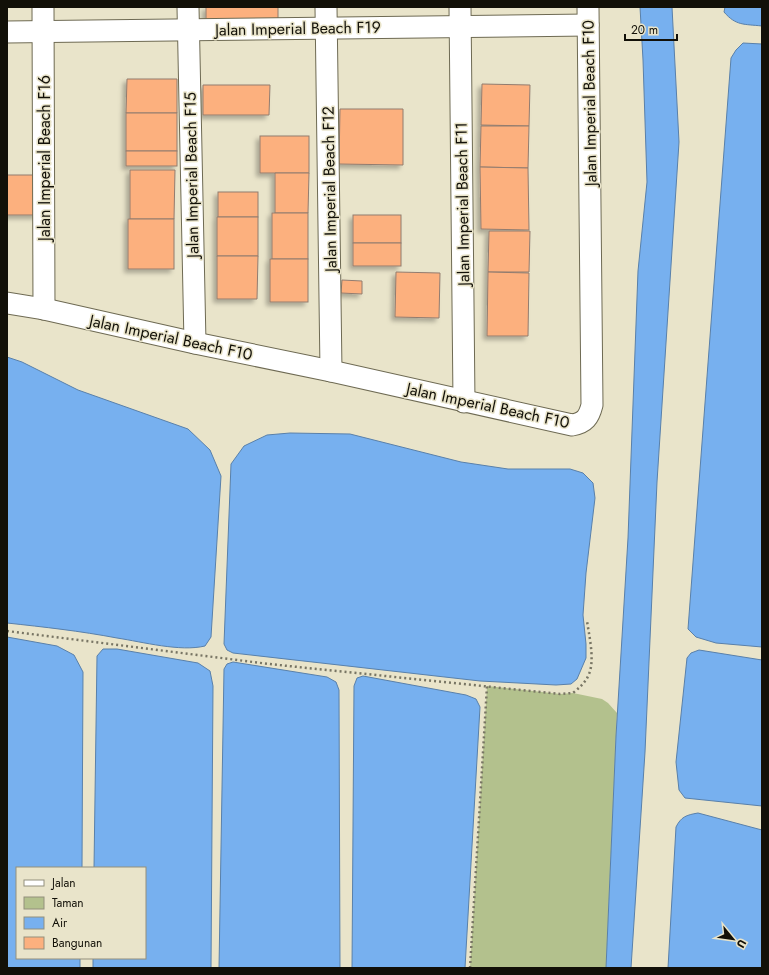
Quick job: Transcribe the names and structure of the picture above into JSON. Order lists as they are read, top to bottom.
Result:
{
  "streets": {
    "street": [
      "Jalan Imperial Beach F19",
      "Jalan Imperial Beach F10",
      "Jalan Imperial Beach F16",
      "Jalan Imperial Beach F15",
      "Jalan Imperial Beach F12",
      "Jalan Imperial Beach F11"
    ]
  },
  "crossings": [
    ["Jalan Imperial Beach F19", "Jalan Imperial Beach F10"],
    ["Jalan Imperial Beach F19", "Jalan Imperial Beach F16"],
    ["Jalan Imperial Beach F19", "Jalan Imperial Beach F15"],
    ["Jalan Imperial Beach F19", "Jalan Imperial Beach F12"],
    ["Jalan Imperial Beach F19", "Jalan Imperial Beach F11"],
    ["Jalan Imperial Beach F10", "Jalan Imperial Beach F16"],
    ["Jalan Imperial Beach F10", "Jalan Imperial Beach F15"],
    ["Jalan Imperial Beach F10", "Jalan Imperial Beach F12"],
    ["Jalan Imperial Beach F10", "Jalan Imperial Beach F11"]
  ],
  "legend": [
    "Jalan",
    "Taman",
    "Air",
    "Bangunan"
  ],
  "scale_bar": "20 m",
  "north": "bottom right"
}
